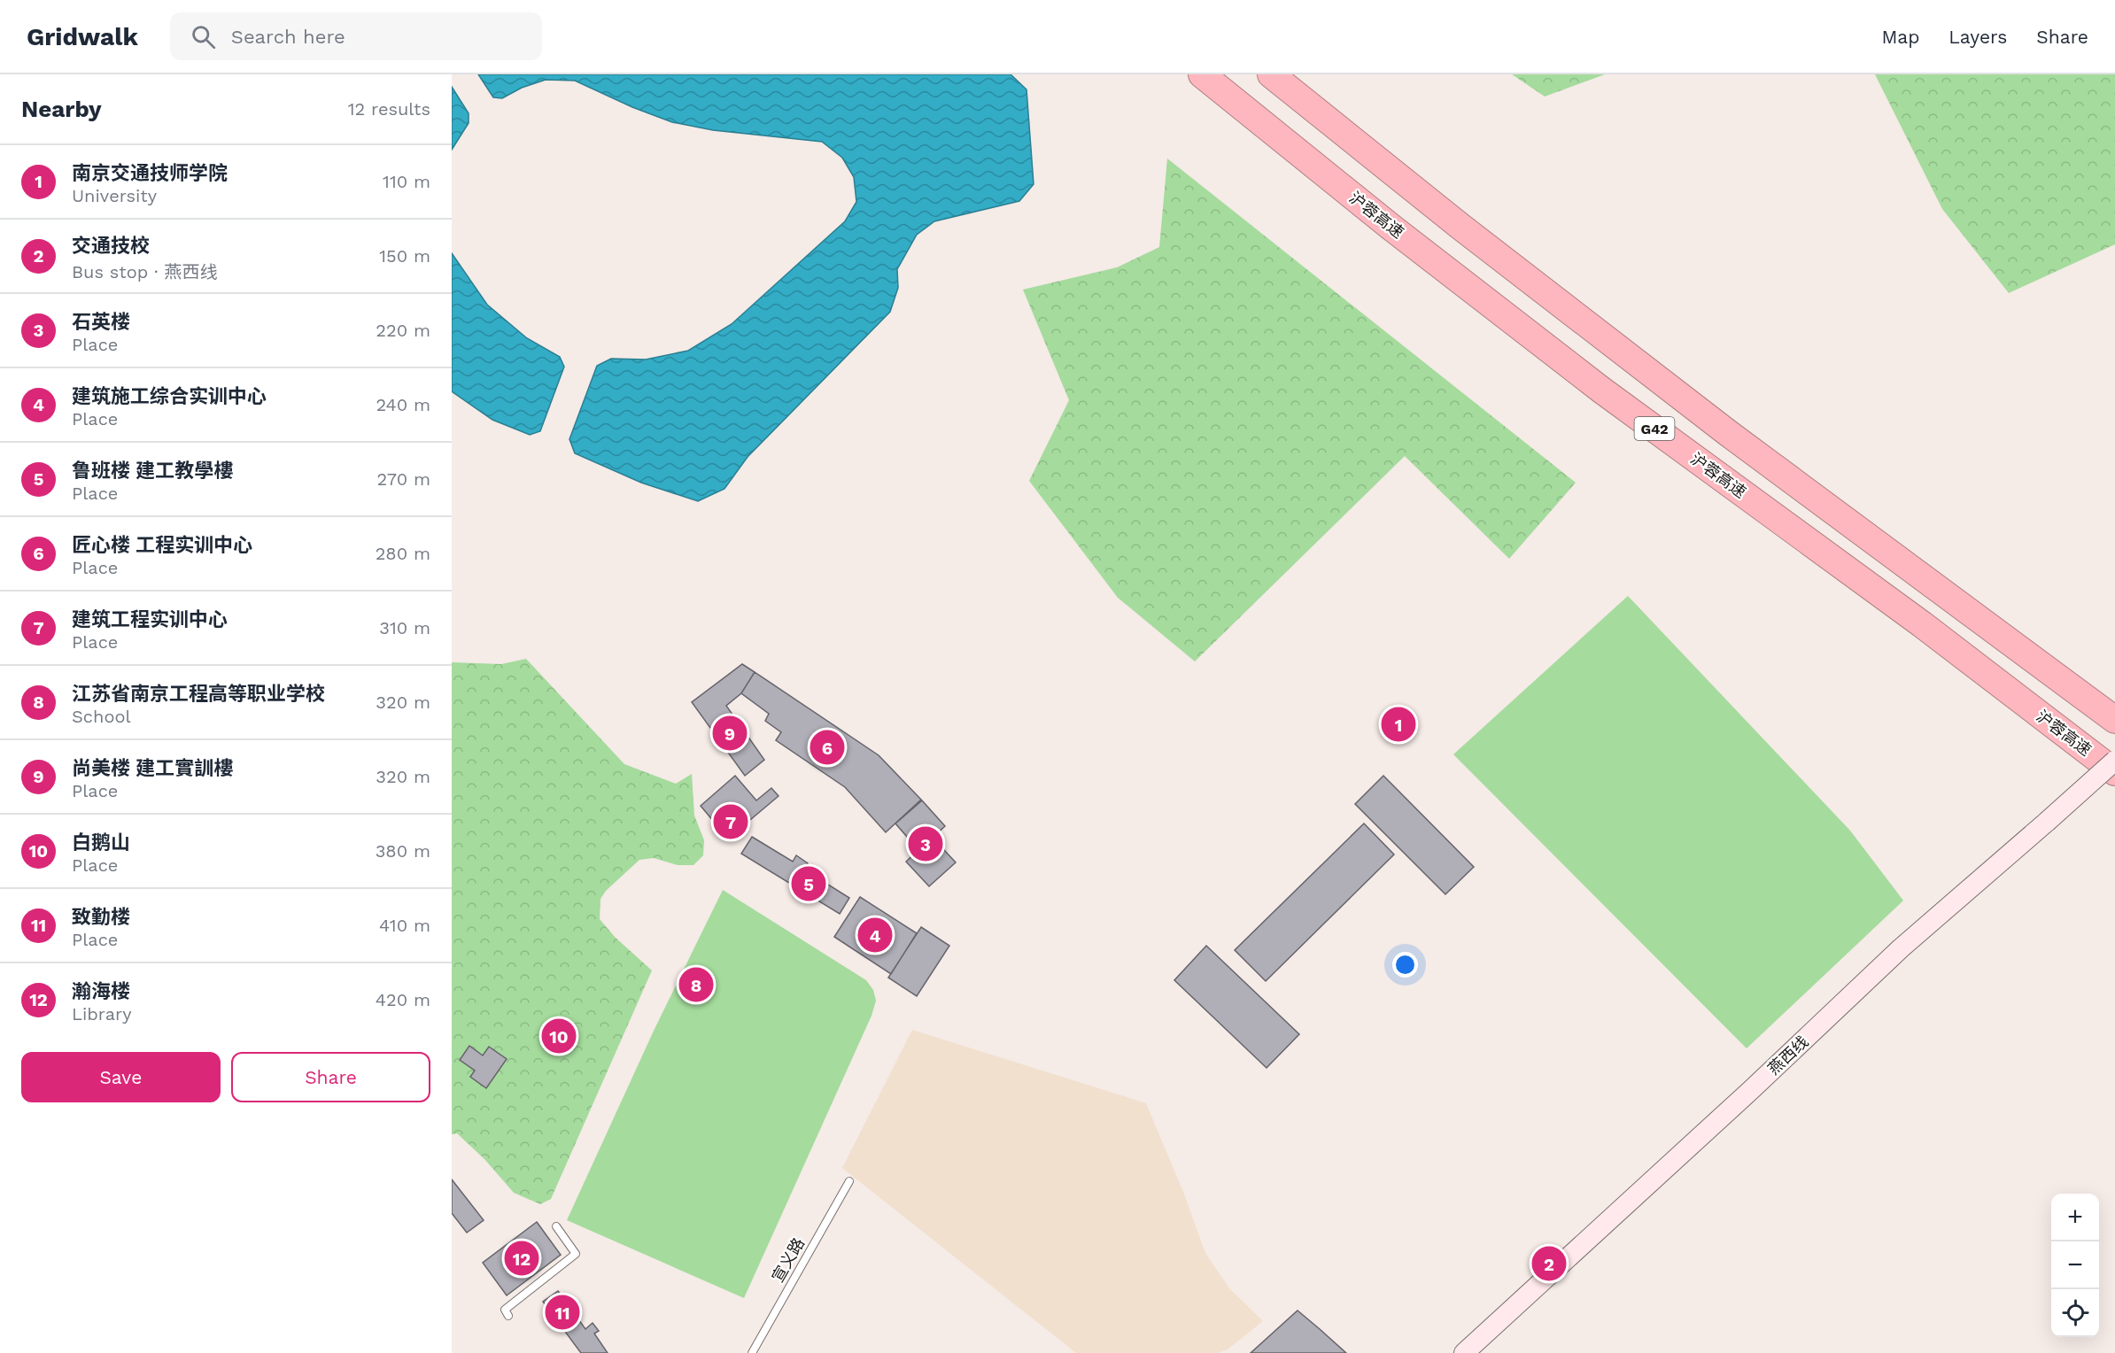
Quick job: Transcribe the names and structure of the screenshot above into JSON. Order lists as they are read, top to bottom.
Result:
{
  "streets": {
    "highway": ["沪蓉高速", "G42"],
    "main road": ["燕西线"],
    "lane": ["宣义路"]
  },
  "page": {
    "header": "Gridwalk",
    "search": "Search here",
    "nav": ["Map", "Layers", "Share"],
    "heading": ["Nearby", "12 results"],
    "list": [
      {
        "mark": "1",
        "name": "南京交通技师学院",
        "note": "University",
        "value": "110 m"
      },
      {
        "mark": "2",
        "name": "交通技校",
        "note": "Bus stop · 燕西线",
        "value": "150 m"
      },
      {
        "mark": "3",
        "name": "石英楼",
        "note": "Place",
        "value": "220 m"
      },
      {
        "mark": "4",
        "name": "建筑施工综合实训中心",
        "note": "Place",
        "value": "240 m"
      },
      {
        "mark": "5",
        "name": "鲁班楼 建工教學樓",
        "note": "Place",
        "value": "270 m"
      },
      {
        "mark": "6",
        "name": "匠心楼 工程实训中心",
        "note": "Place",
        "value": "280 m"
      },
      {
        "mark": "7",
        "name": "建筑工程实训中心",
        "note": "Place",
        "value": "310 m"
      },
      {
        "mark": "8",
        "name": "江苏省南京工程高等职业学校",
        "note": "School",
        "value": "320 m"
      },
      {
        "mark": "9",
        "name": "尚美楼 建工實訓樓",
        "note": "Place",
        "value": "320 m"
      },
      {
        "mark": "10",
        "name": "白鹅山",
        "note": "Place",
        "value": "380 m"
      },
      {
        "mark": "11",
        "name": "致勤楼",
        "note": "Place",
        "value": "410 m"
      },
      {
        "mark": "12",
        "name": "瀚海楼",
        "note": "Library",
        "value": "420 m"
      }
    ],
    "pins": [
      "1",
      "9",
      "6",
      "7",
      "3",
      "5",
      "4",
      "8",
      "10",
      "12",
      "2",
      "11"
    ],
    "buttons": ["Save", "Share"],
    "map_buttons": ["+", "−"]
  }
}
